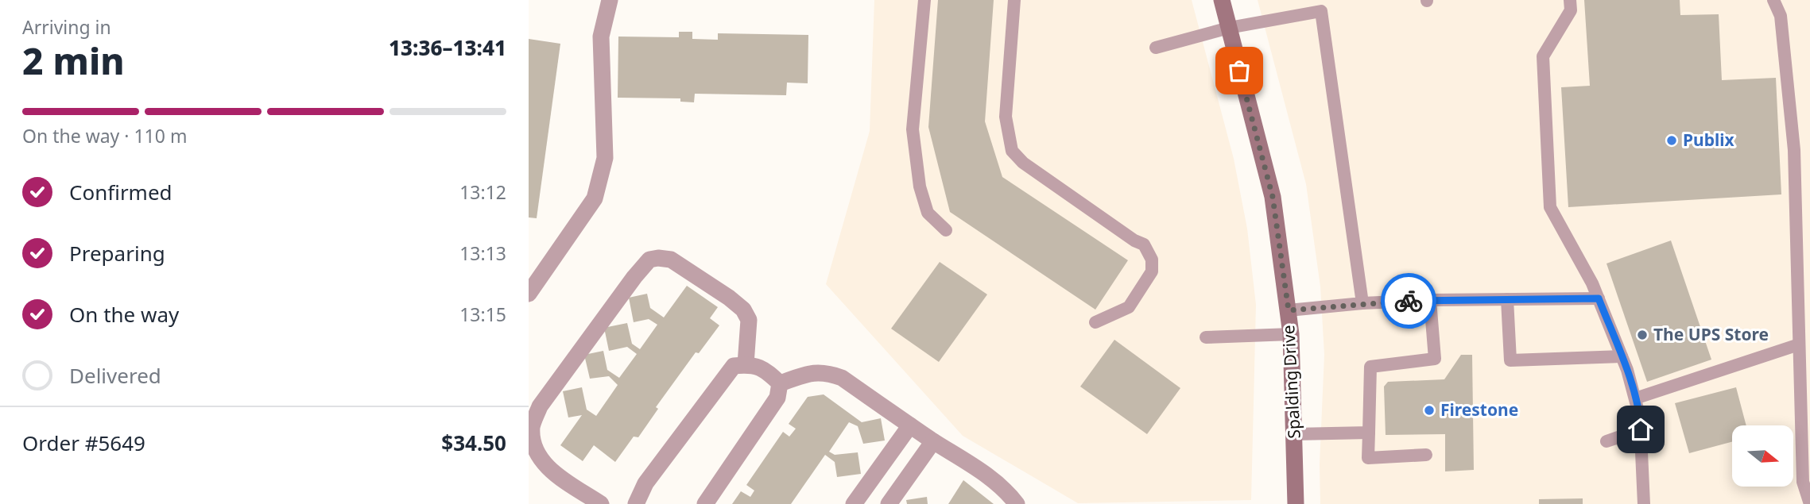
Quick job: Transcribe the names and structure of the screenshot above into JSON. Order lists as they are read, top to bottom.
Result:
{
  "streets": {
    "main road": ["Spalding Drive"]
  },
  "places": ["Publix", "The UPS Store", "Firestone"],
  "north": "right",
  "page": {
    "heading": ["2 min", "Arriving in", "13:36–13:41"],
    "panel": ["Order #5649", "$34.50"],
    "bar": "On the way · 110 m",
    "list": [
      ["Confirmed", "13:12"],
      ["Preparing", "13:13"],
      ["On the way", "13:15"],
      "Delivered"
    ]
  }
}
